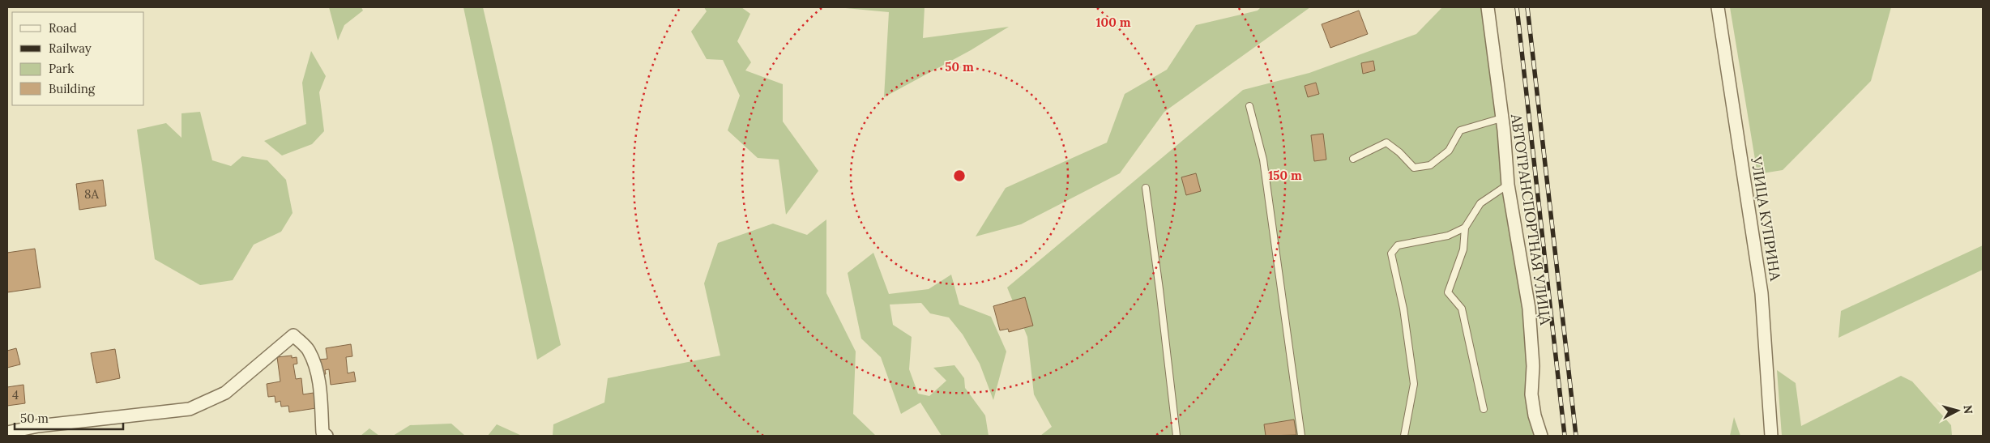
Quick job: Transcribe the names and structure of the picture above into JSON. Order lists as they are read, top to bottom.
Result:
{
  "streets": {
    "street": ["УЛИЦА КУПРИНА", "АВТОТРАНСПОРТНАЯ УЛИЦА"]
  },
  "house_numbers": ["8А", "4"],
  "legend": [
    "Road",
    "Railway",
    "Park",
    "Building"
  ],
  "scale_bar": "50 m",
  "north": "right",
  "rings": ["100 m", "50 m", "150 m"]
}
